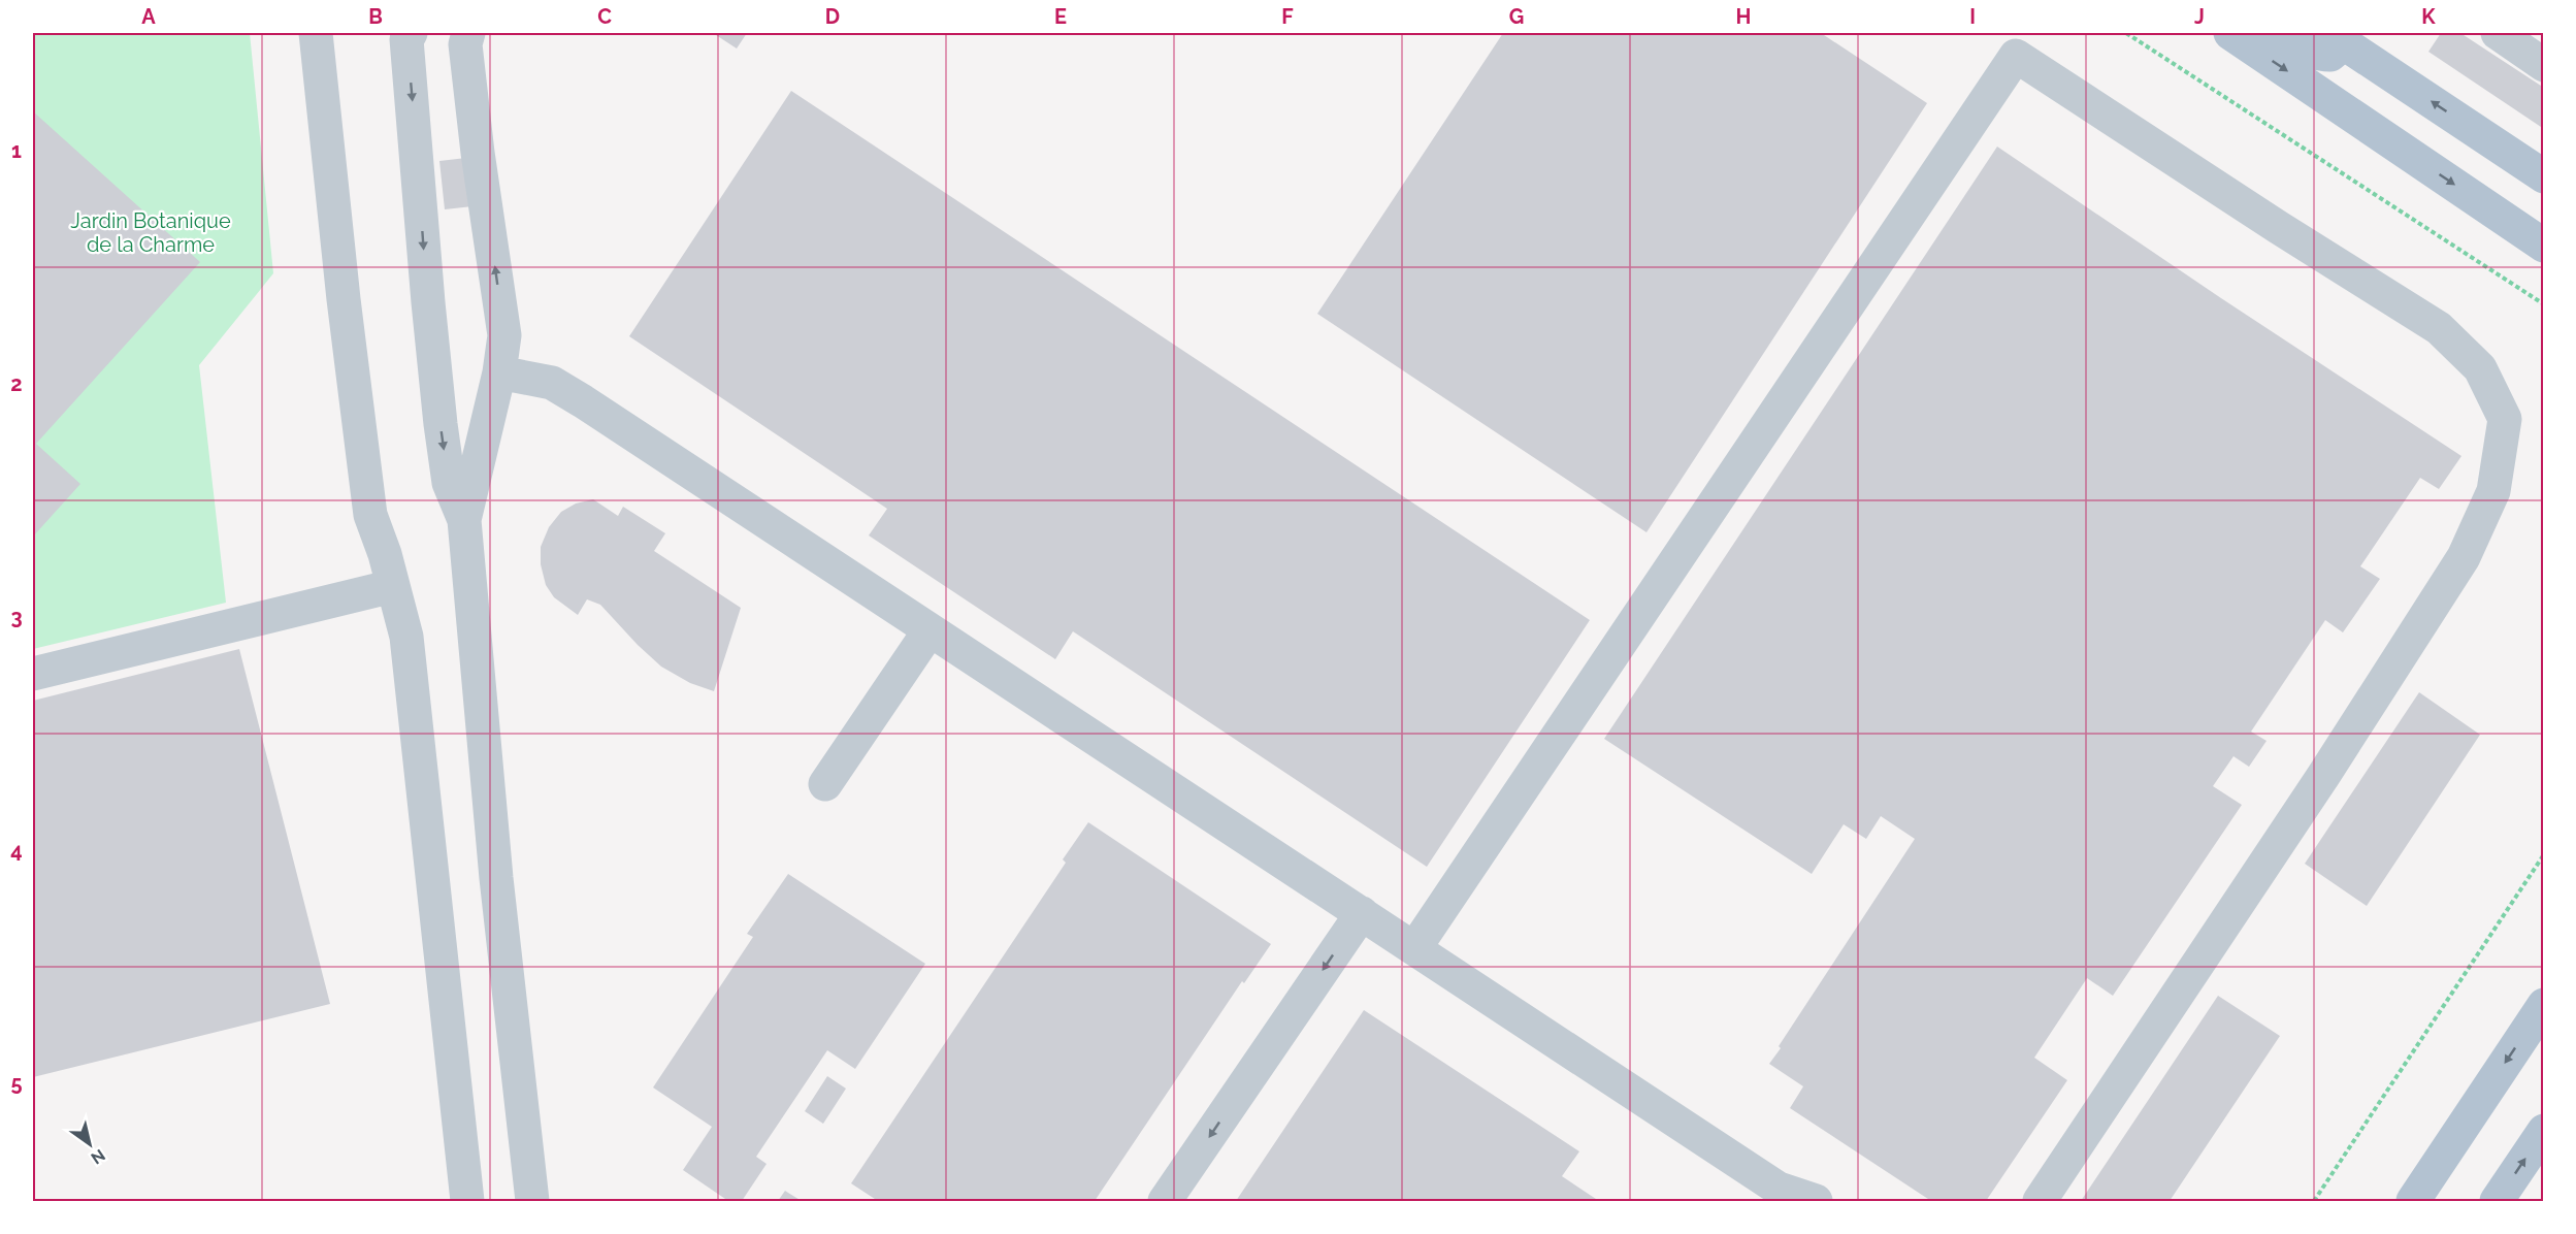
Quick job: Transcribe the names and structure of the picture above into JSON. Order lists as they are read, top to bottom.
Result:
{
  "parks": ["Jardin Botanique de la Charme"],
  "north": "bottom right",
  "grid": {
    "columns": [
      "A",
      "B",
      "C",
      "D",
      "E",
      "F",
      "G",
      "H",
      "I",
      "J",
      "K"
    ],
    "rows": [
      "1",
      "2",
      "3",
      "4",
      "5"
    ]
  }
}
